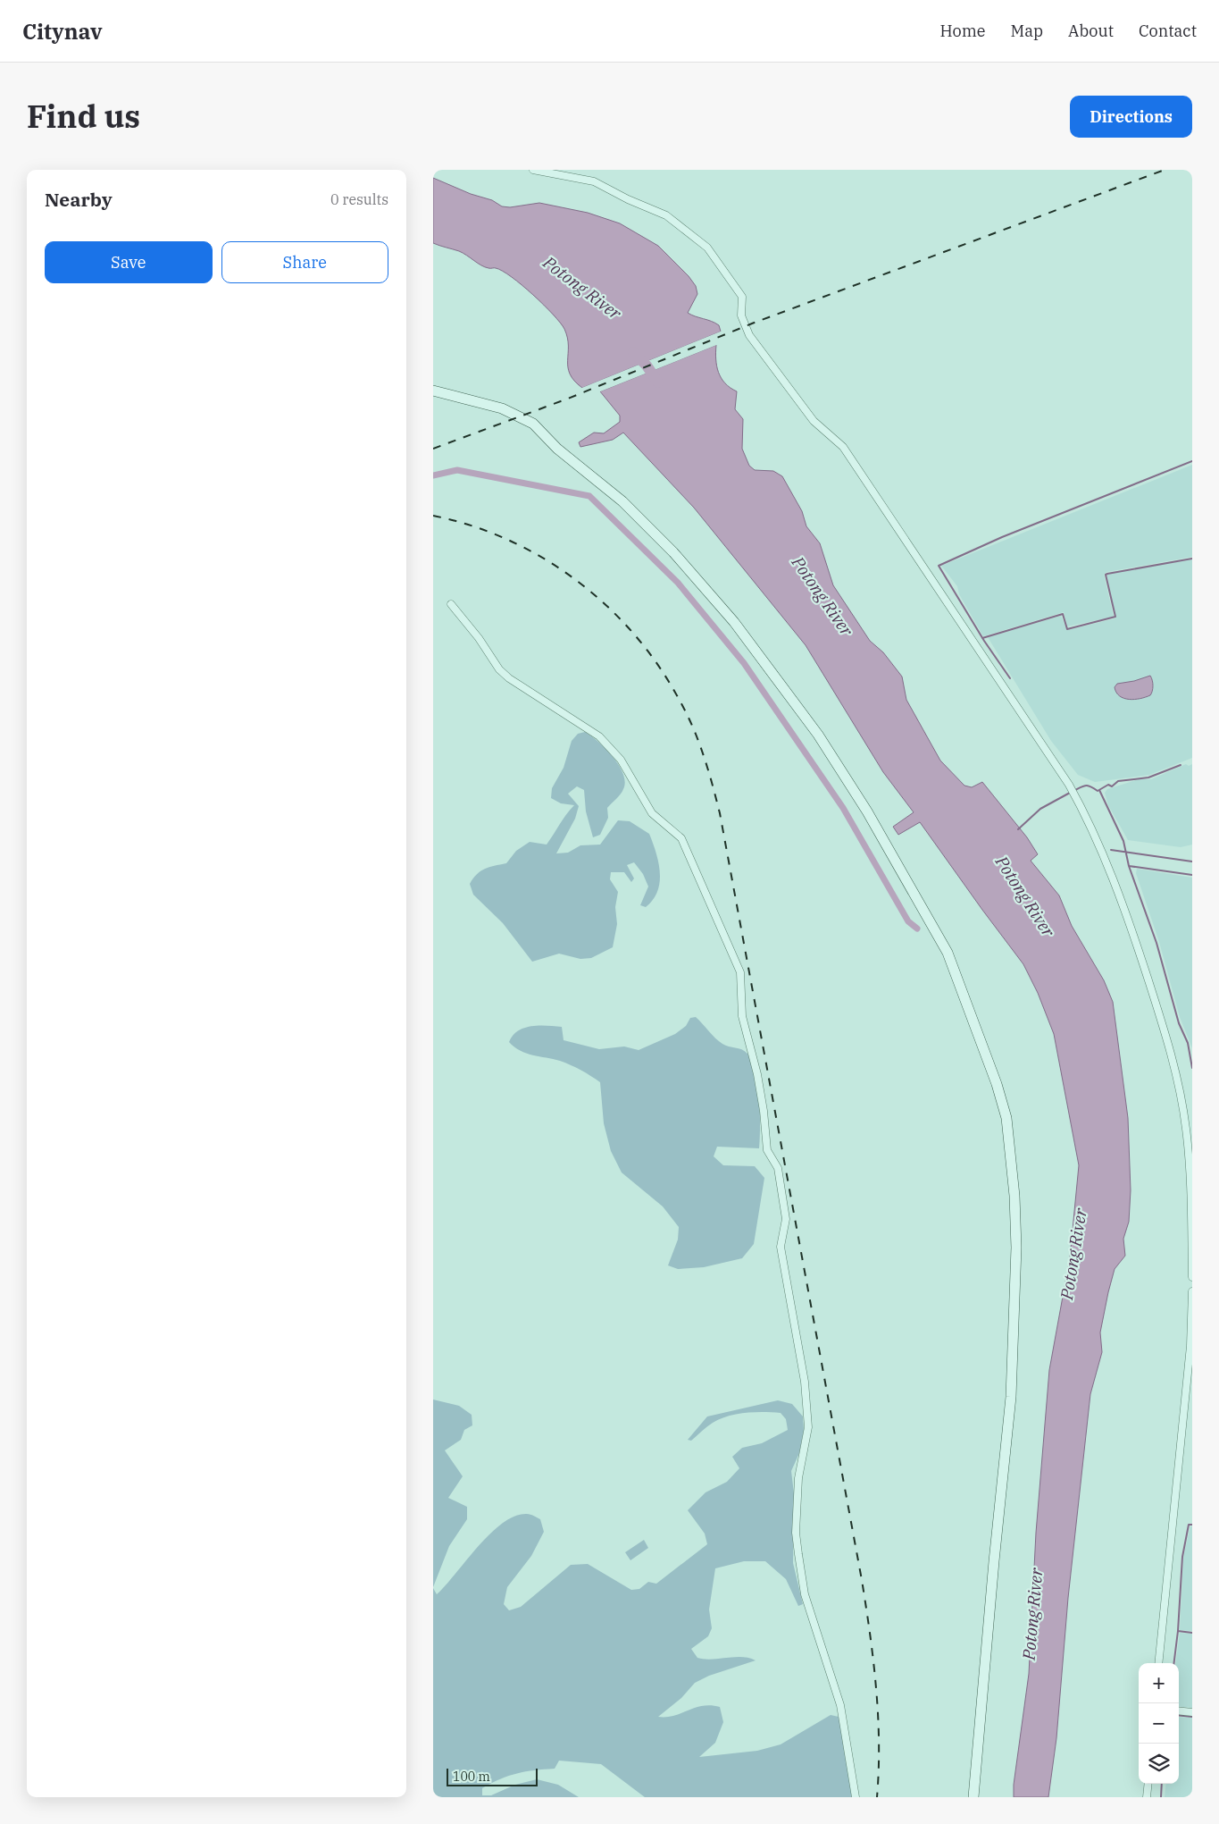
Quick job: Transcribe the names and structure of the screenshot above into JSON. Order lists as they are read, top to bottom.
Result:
{
  "water": ["Potong River"],
  "scale_bar": "100 m",
  "page": {
    "header": "Citynav",
    "nav": [
      "Home",
      "Map",
      "About",
      "Contact"
    ],
    "title": "Find us",
    "buttons": [
      "Directions",
      ["Save", "Share"]
    ],
    "heading": ["Nearby", "0 results"],
    "map_buttons": ["+", "−"],
    "scale": "100 m"
  }
}
